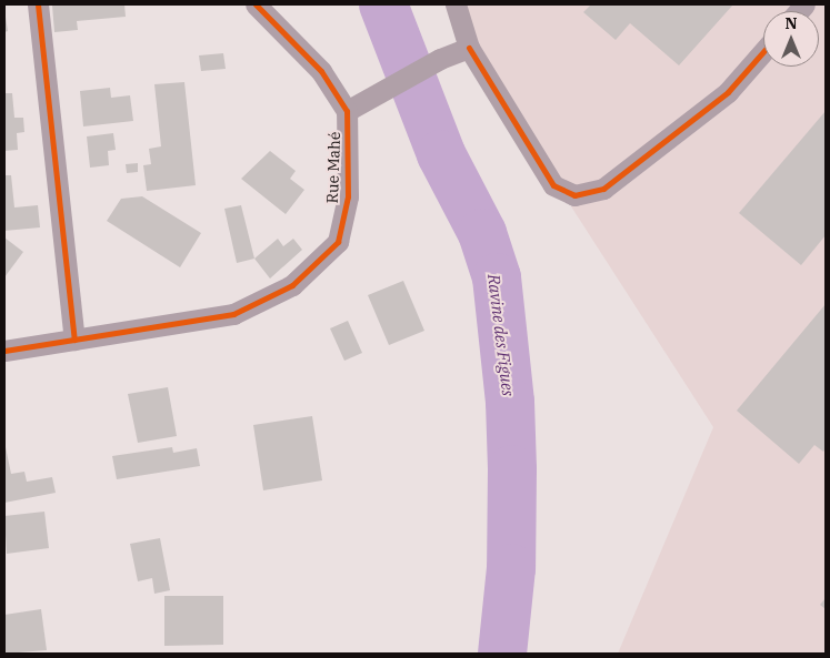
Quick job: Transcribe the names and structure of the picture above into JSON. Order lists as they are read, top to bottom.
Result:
{
  "streets": {
    "street": ["Rue Mahé"]
  },
  "water": ["Ravine des Figues"],
  "north": "top"
}
